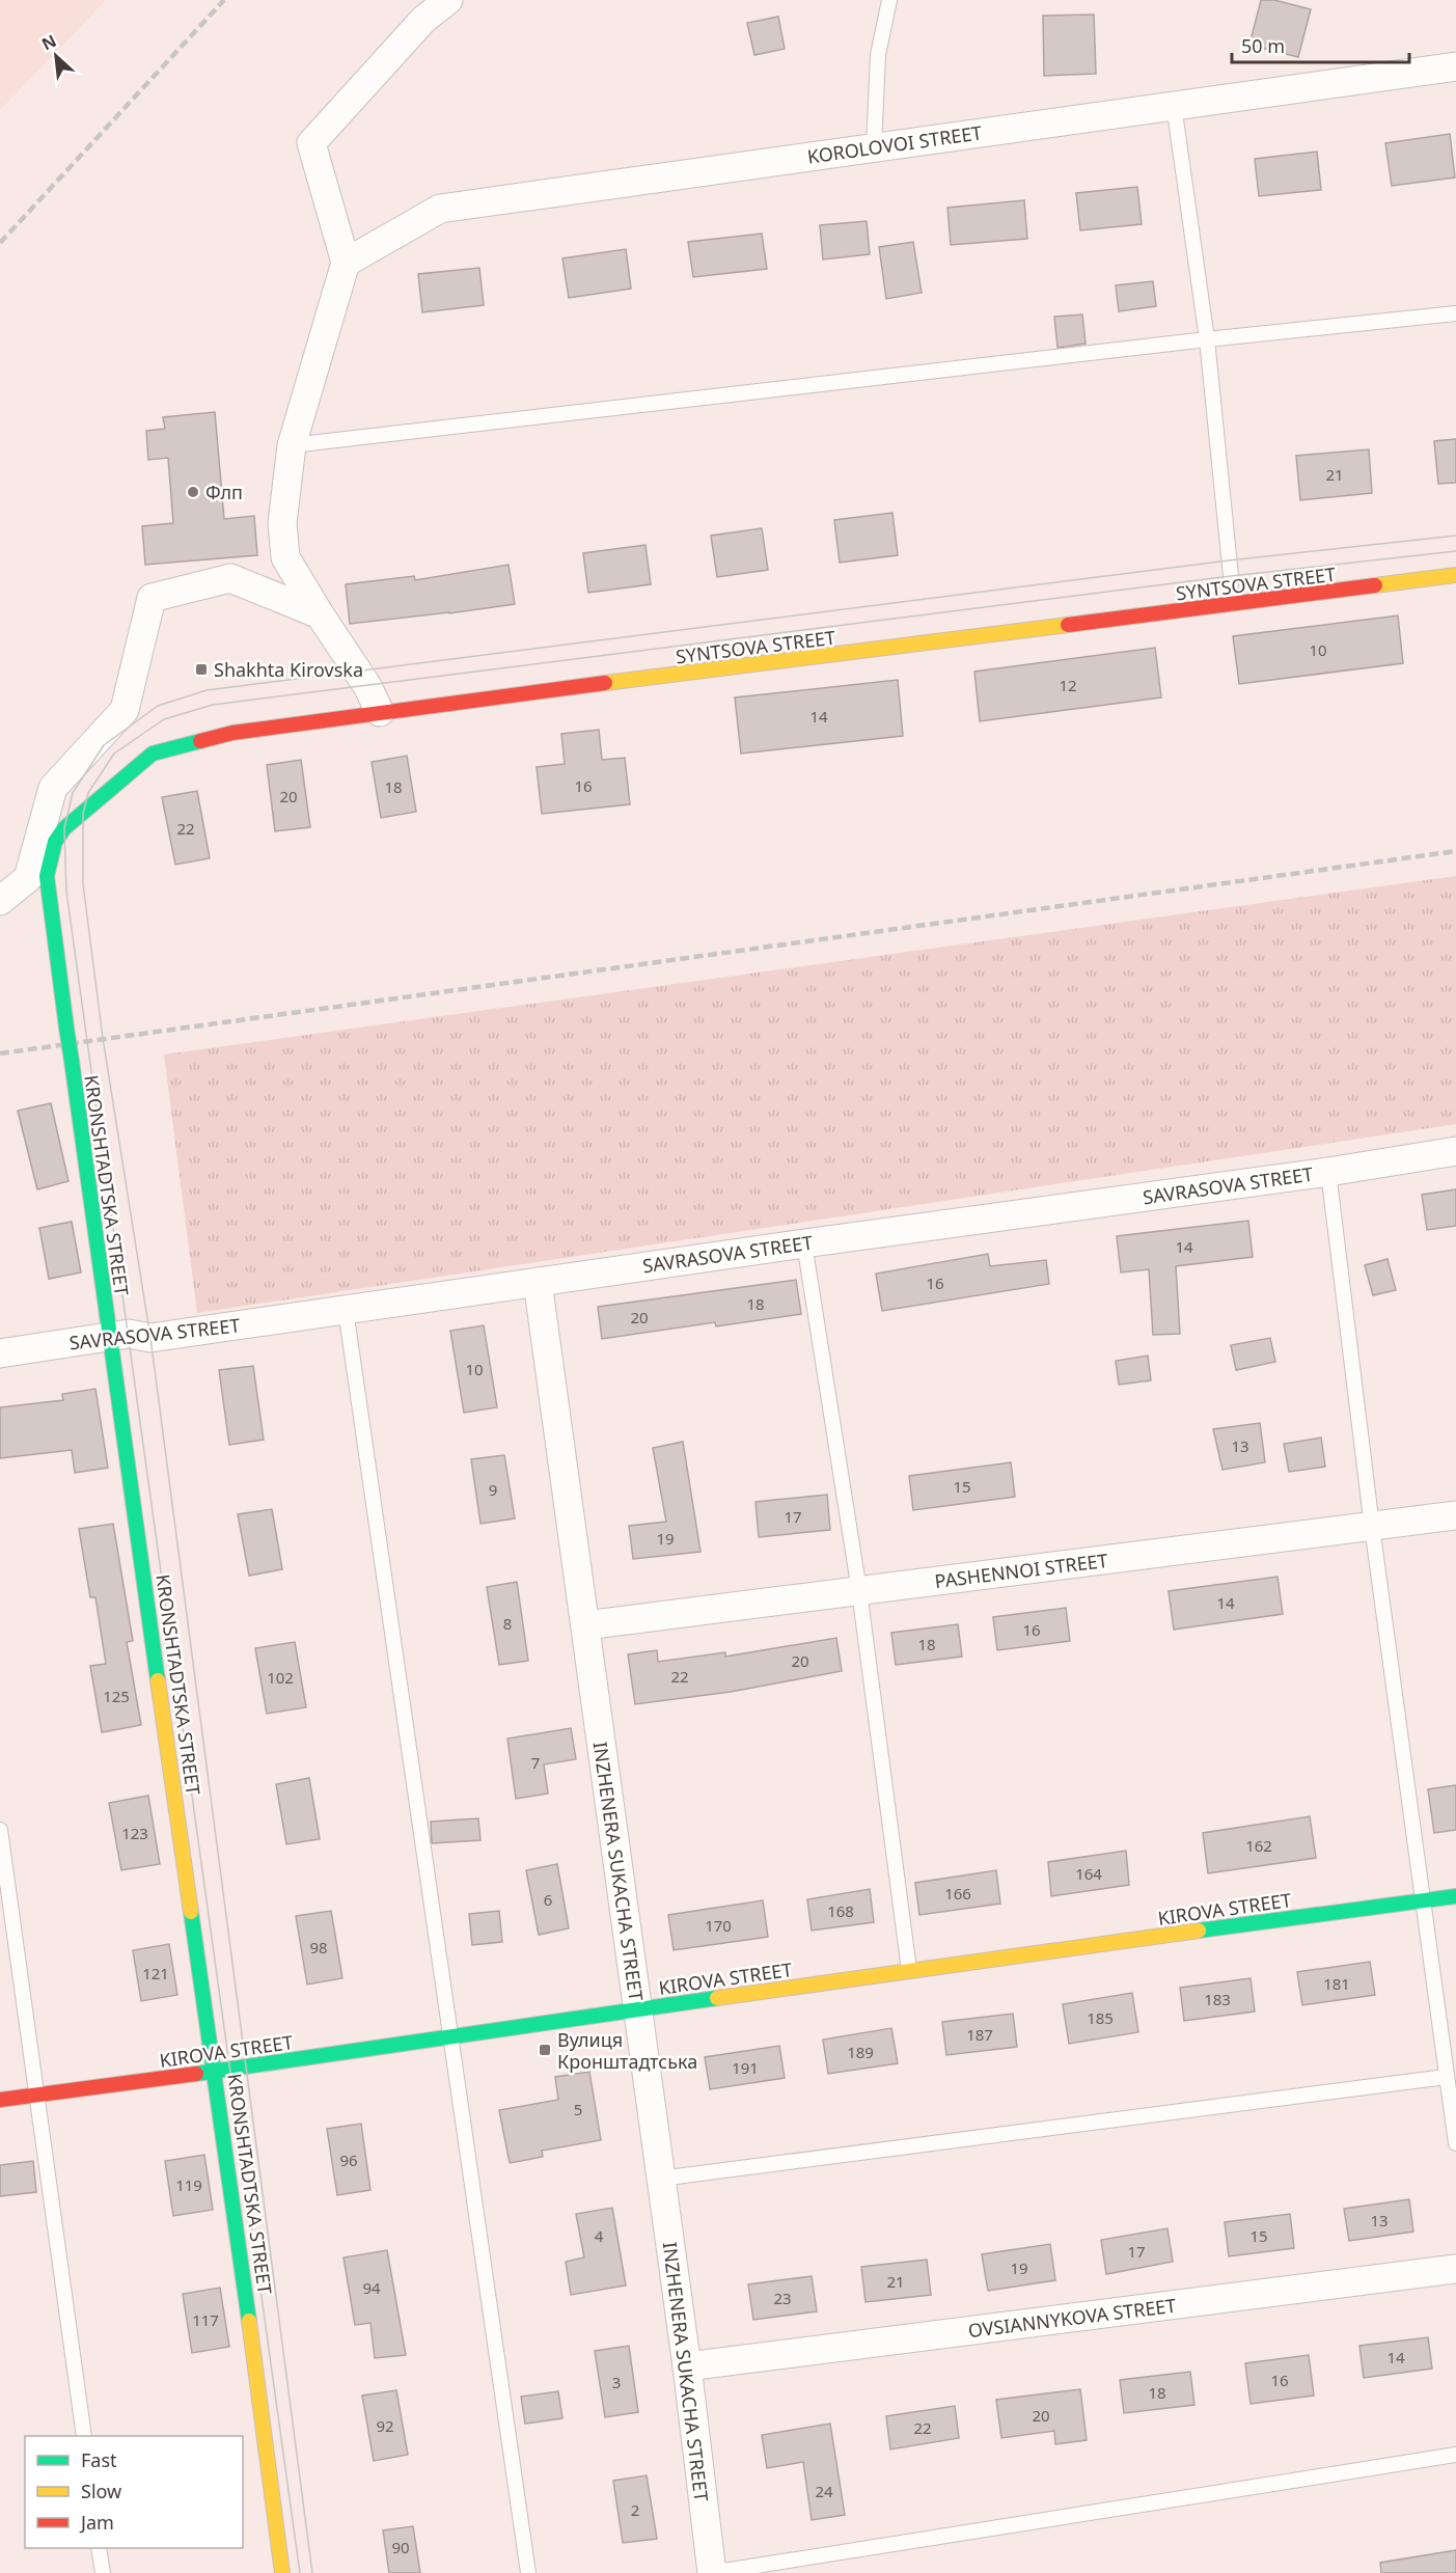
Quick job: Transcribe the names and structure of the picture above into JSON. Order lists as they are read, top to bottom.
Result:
{
  "streets": {
    "street": [
      "KOROLOVOI STREET",
      "SYNTSOVA STREET",
      "KRONSHTADTSKA STREET",
      "SAVRASOVA STREET",
      "PASHENNOI STREET",
      "INZHENERA SUKACHA STREET",
      "KIROVA STREET",
      "OVSIANNYKOVA STREET"
    ]
  },
  "crossings": [
    ["SYNTSOVA STREET", "KRONSHTADTSKA STREET"],
    ["KRONSHTADTSKA STREET", "SAVRASOVA STREET"],
    ["KRONSHTADTSKA STREET", "KIROVA STREET"],
    ["SAVRASOVA STREET", "INZHENERA SUKACHA STREET"],
    ["PASHENNOI STREET", "INZHENERA SUKACHA STREET"],
    ["INZHENERA SUKACHA STREET", "KIROVA STREET"],
    ["INZHENERA SUKACHA STREET", "OVSIANNYKOVA STREET"]
  ],
  "places": {
    "other": ["Флп"],
    "transit": ["Shakhta Kirovska", "Вулиця Кронштадтська"]
  },
  "house_numbers": [
    "21",
    "10",
    "12",
    "14",
    "16",
    "18",
    "20",
    "22",
    "14",
    "16",
    "18",
    "20",
    "10",
    "13",
    "15",
    "9",
    "17",
    "19",
    "14",
    "8",
    "16",
    "18",
    "20",
    "22",
    "102",
    "125",
    "7",
    "123",
    "162",
    "164",
    "166",
    "6",
    "168",
    "170",
    "98",
    "121",
    "181",
    "183",
    "185",
    "187",
    "189",
    "191",
    "5",
    "96",
    "119",
    "13",
    "4",
    "15",
    "17",
    "19",
    "21",
    "94",
    "23",
    "117",
    "14",
    "16",
    "3",
    "18",
    "20",
    "92",
    "22",
    "24",
    "2",
    "90"
  ],
  "legend": ["Fast", "Slow", "Jam"],
  "scale_bar": "50 m",
  "north": "top left"
}
